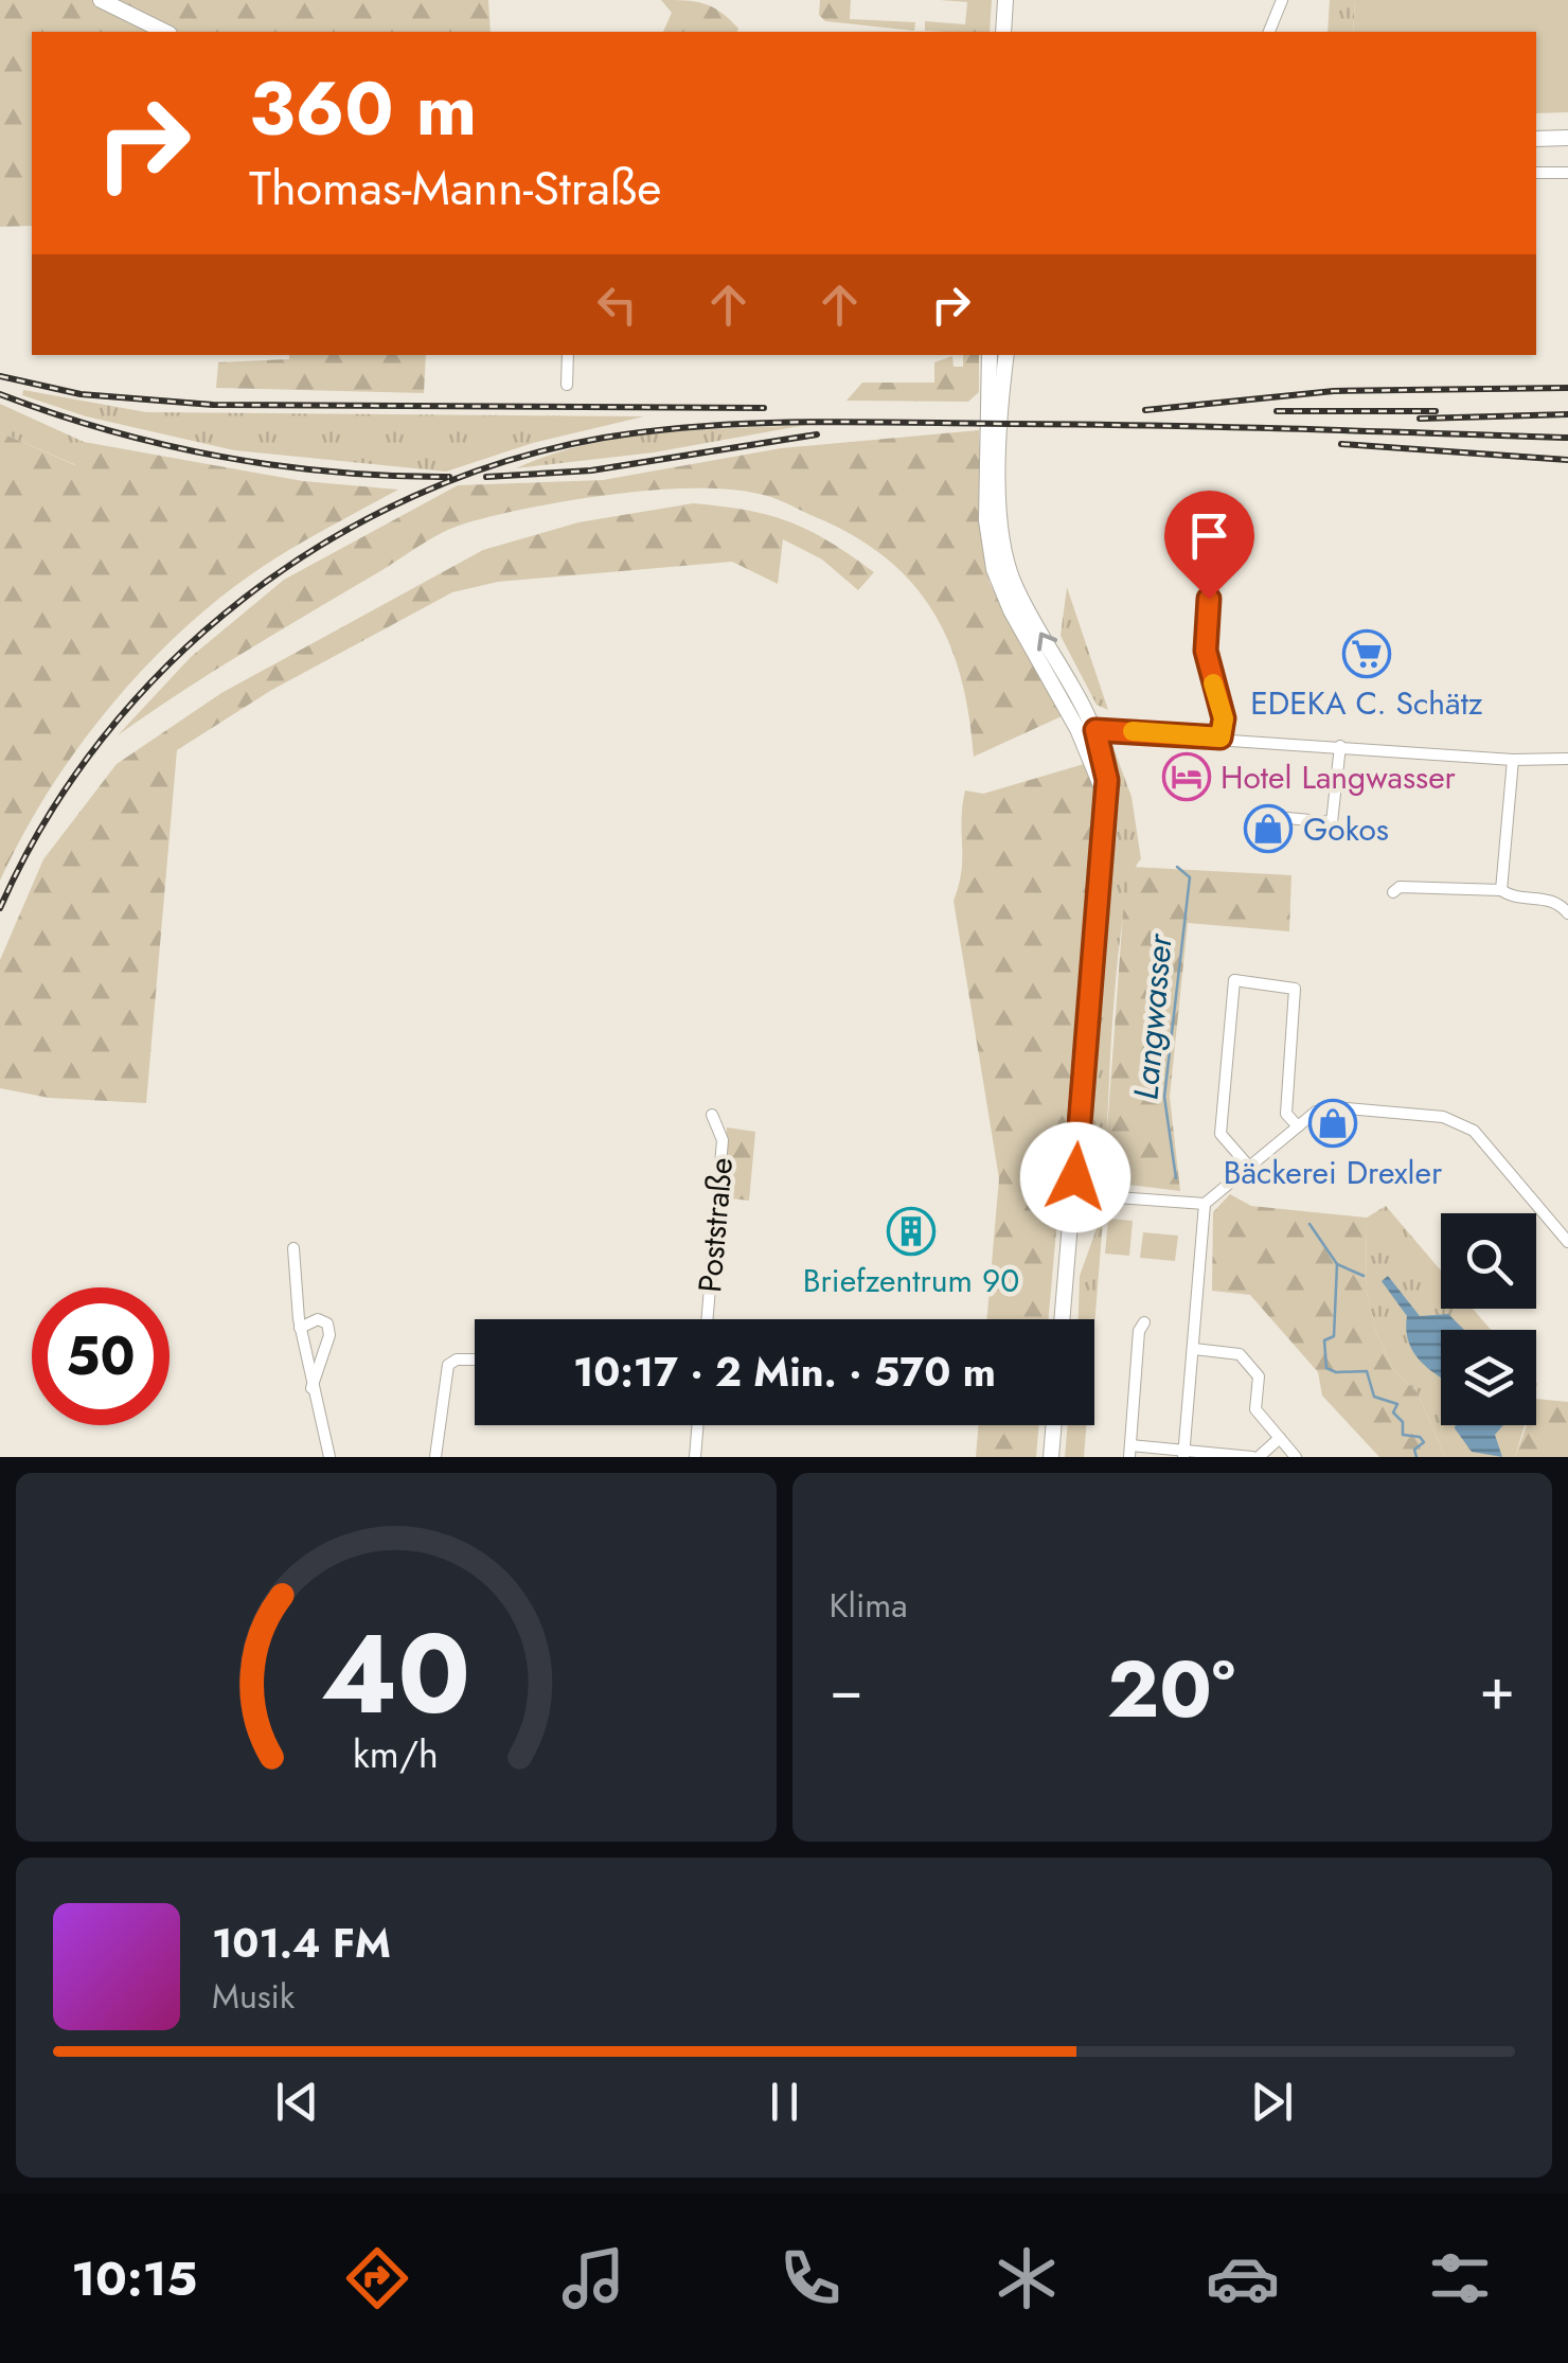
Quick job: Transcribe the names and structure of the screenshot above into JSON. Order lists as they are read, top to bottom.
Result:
{
  "streets": {
    "street": ["Poststraße"]
  },
  "water": ["Langwasser"],
  "places": {
    "supermarket": ["EDEKA C. Schätz"],
    "hotel": ["Hotel Langwasser"],
    "shop": ["Gokos", "Bäckerei Drexler"],
    "building": ["Briefzentrum 90"]
  },
  "page": {
    "turn": ["360 m", "Thomas-Mann-Straße"],
    "limit": "50",
    "trip": "10:17 · 2 Min. · 570 m",
    "tile": "Klima",
    "heat": ["−", "20°", "+"],
    "song": ["101.4 FM", "Musik"],
    "tabs": "10:15",
    "gauge": ["40", "km/h"]
  }
}
